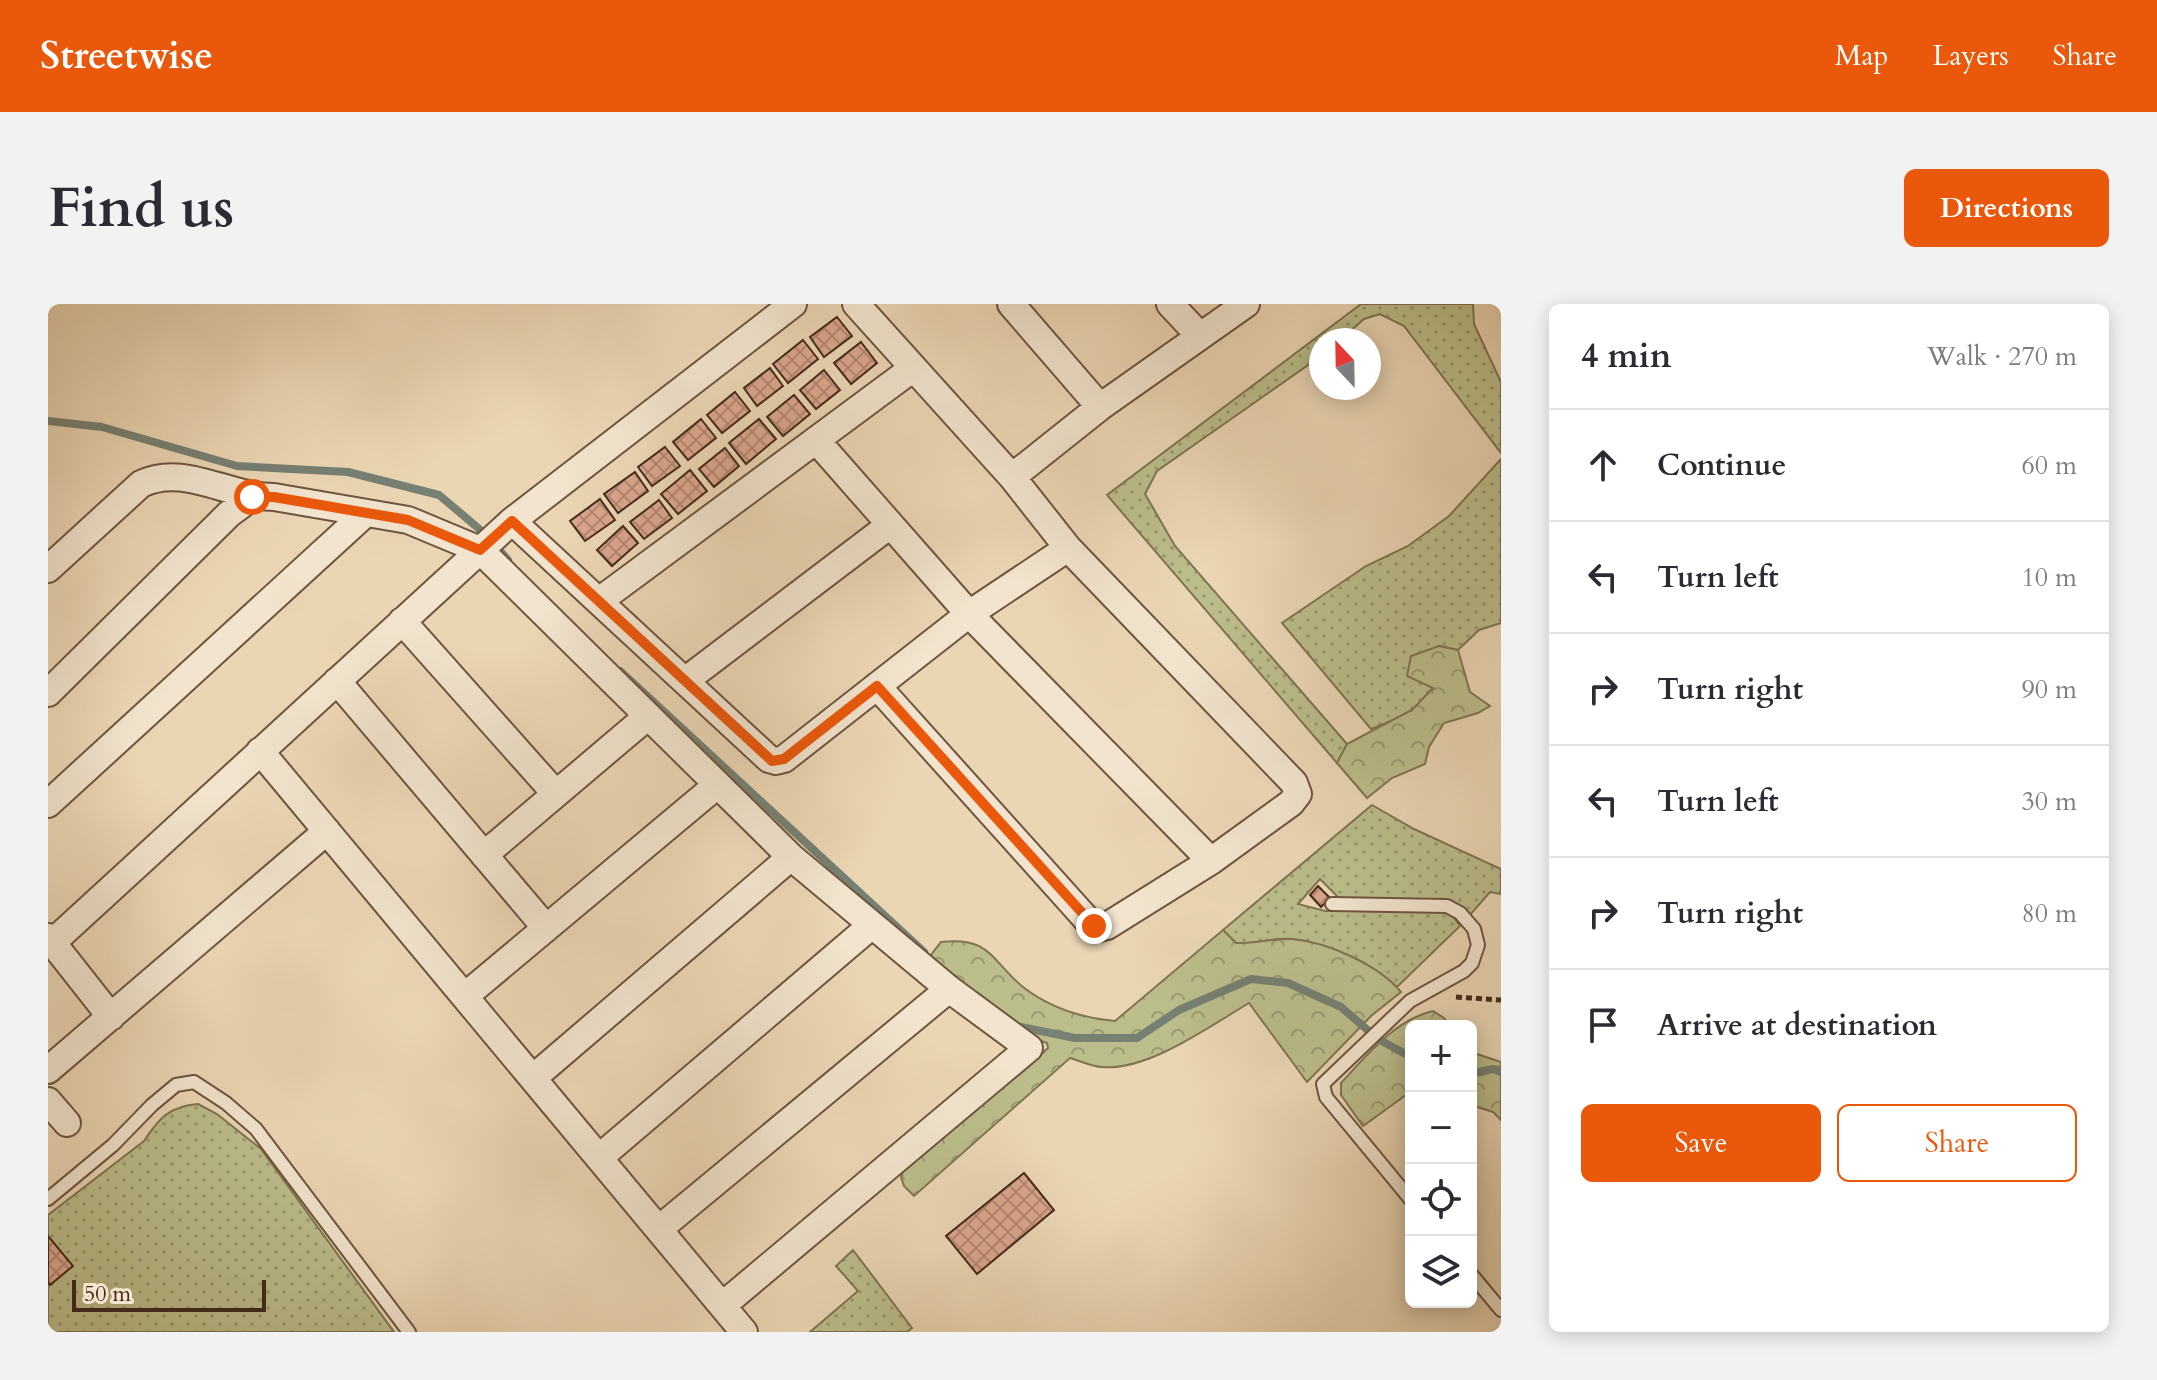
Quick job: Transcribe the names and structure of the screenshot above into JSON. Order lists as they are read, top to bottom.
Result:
{
  "scale_bar": "50 m",
  "north": "top",
  "page": {
    "header": "Streetwise",
    "nav": ["Map", "Layers", "Share"],
    "buttons": [
      "Directions",
      ["Save", "Share"]
    ],
    "title": "Find us",
    "heading": ["4 min", "Walk · 270 m"],
    "list": [
      ["Continue", "60 m"],
      ["Turn left", "10 m"],
      ["Turn right", "90 m"],
      ["Turn left", "30 m"],
      ["Turn right", "80 m"],
      "Arrive at destination"
    ],
    "map_buttons": ["+", "−"],
    "scale": "50 m"
  }
}
